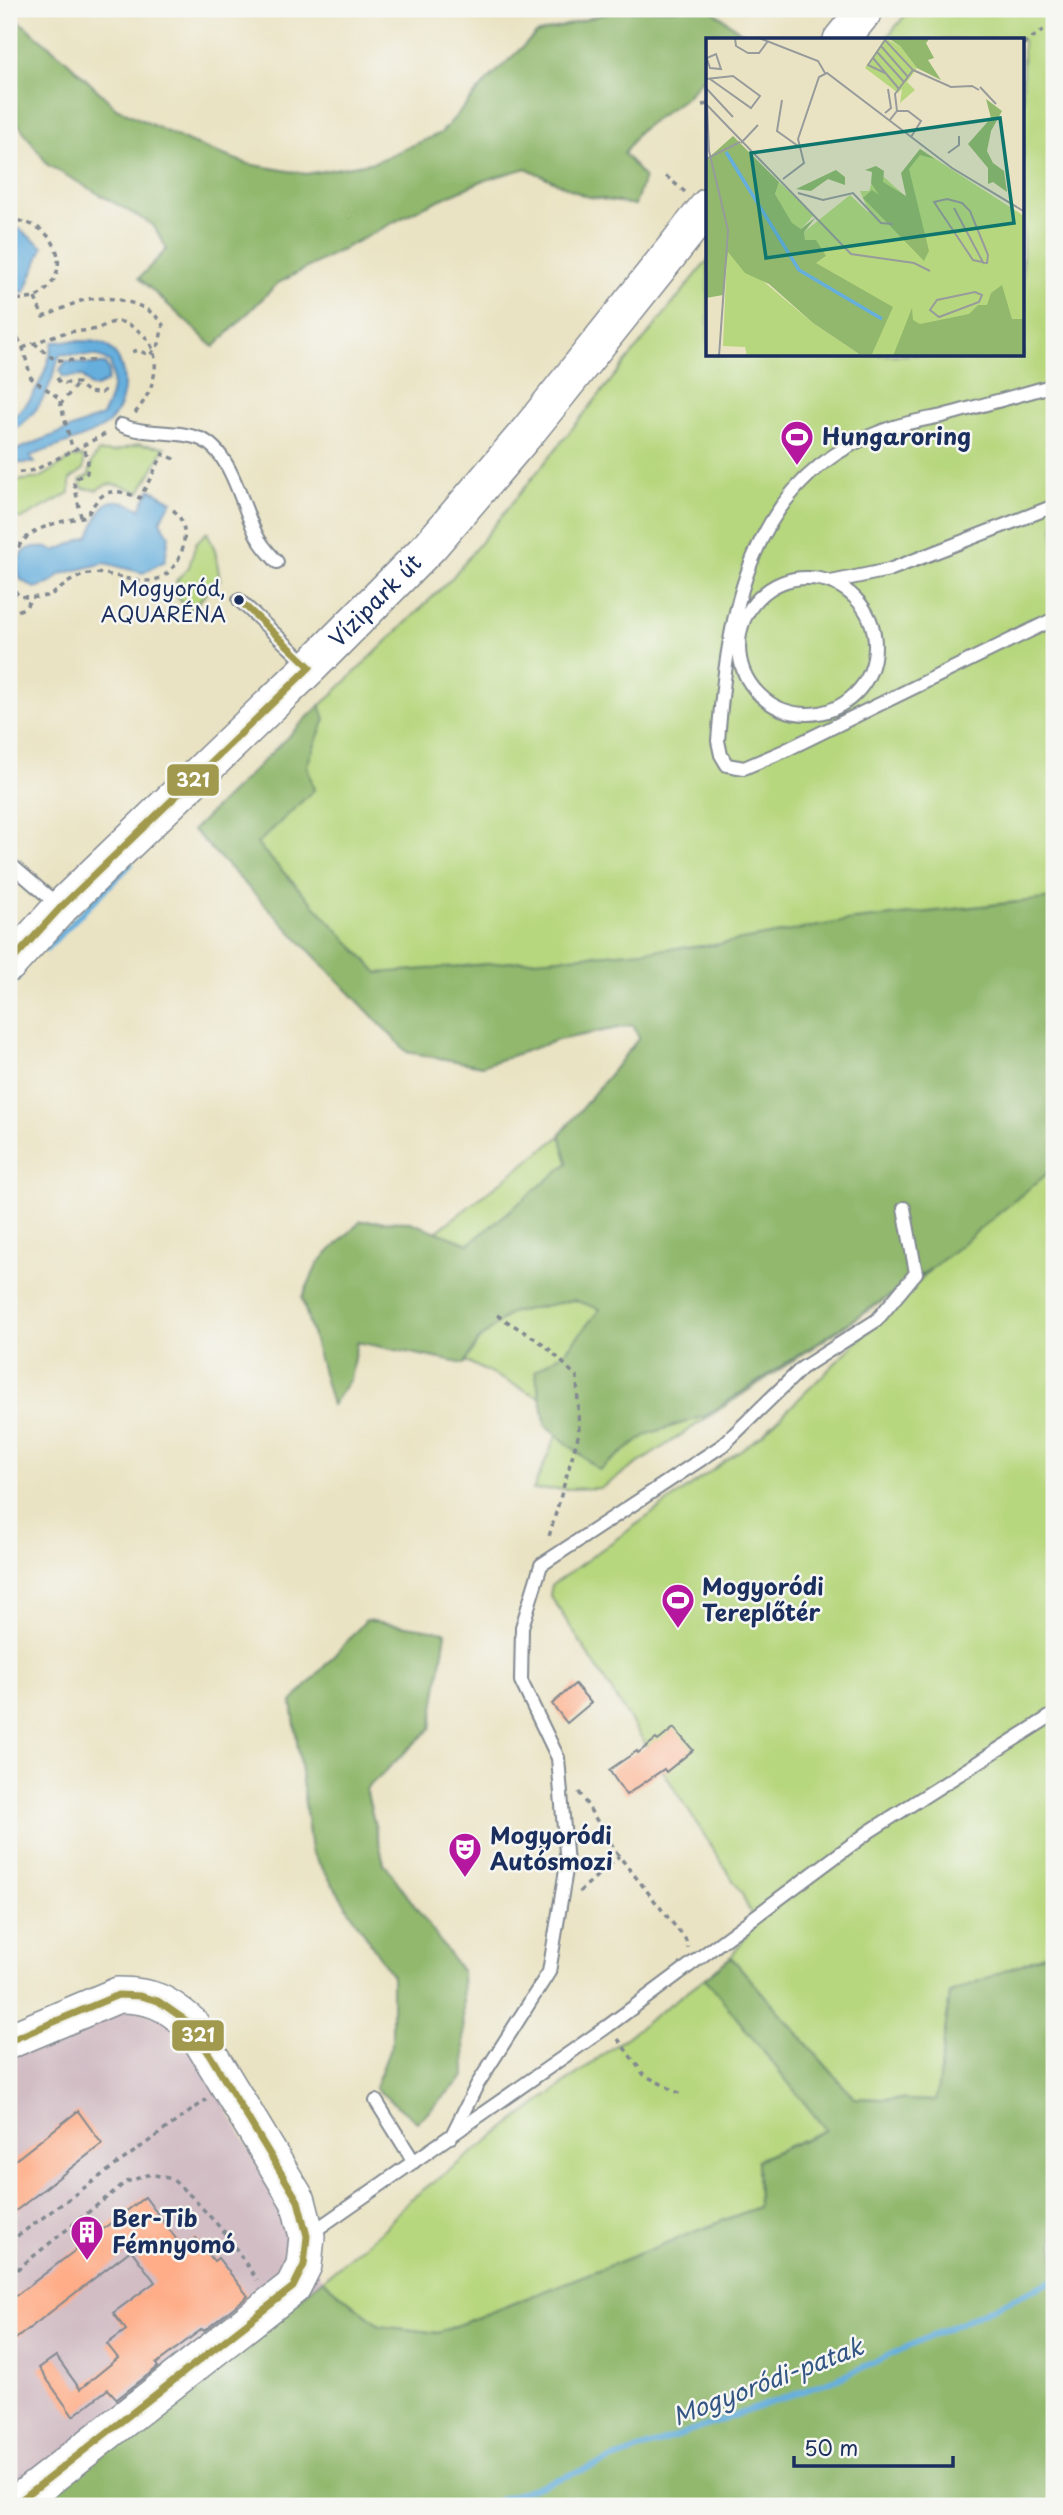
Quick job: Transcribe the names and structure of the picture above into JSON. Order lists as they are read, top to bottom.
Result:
{
  "streets": {
    "street": ["Vízipark út"]
  },
  "water": ["Mogyoródi-patak"],
  "places": {
    "sports": ["Hungaroring", "Mogyoródi Tereplőtér"],
    "other": ["Mogyoród, AQUARÉNA"],
    "theatre": ["Mogyoródi Autósmozi"],
    "building": ["Ber-Tib Fémnyomó"]
  },
  "lines": ["transit line 321"],
  "scale_bar": "50 m"
}
